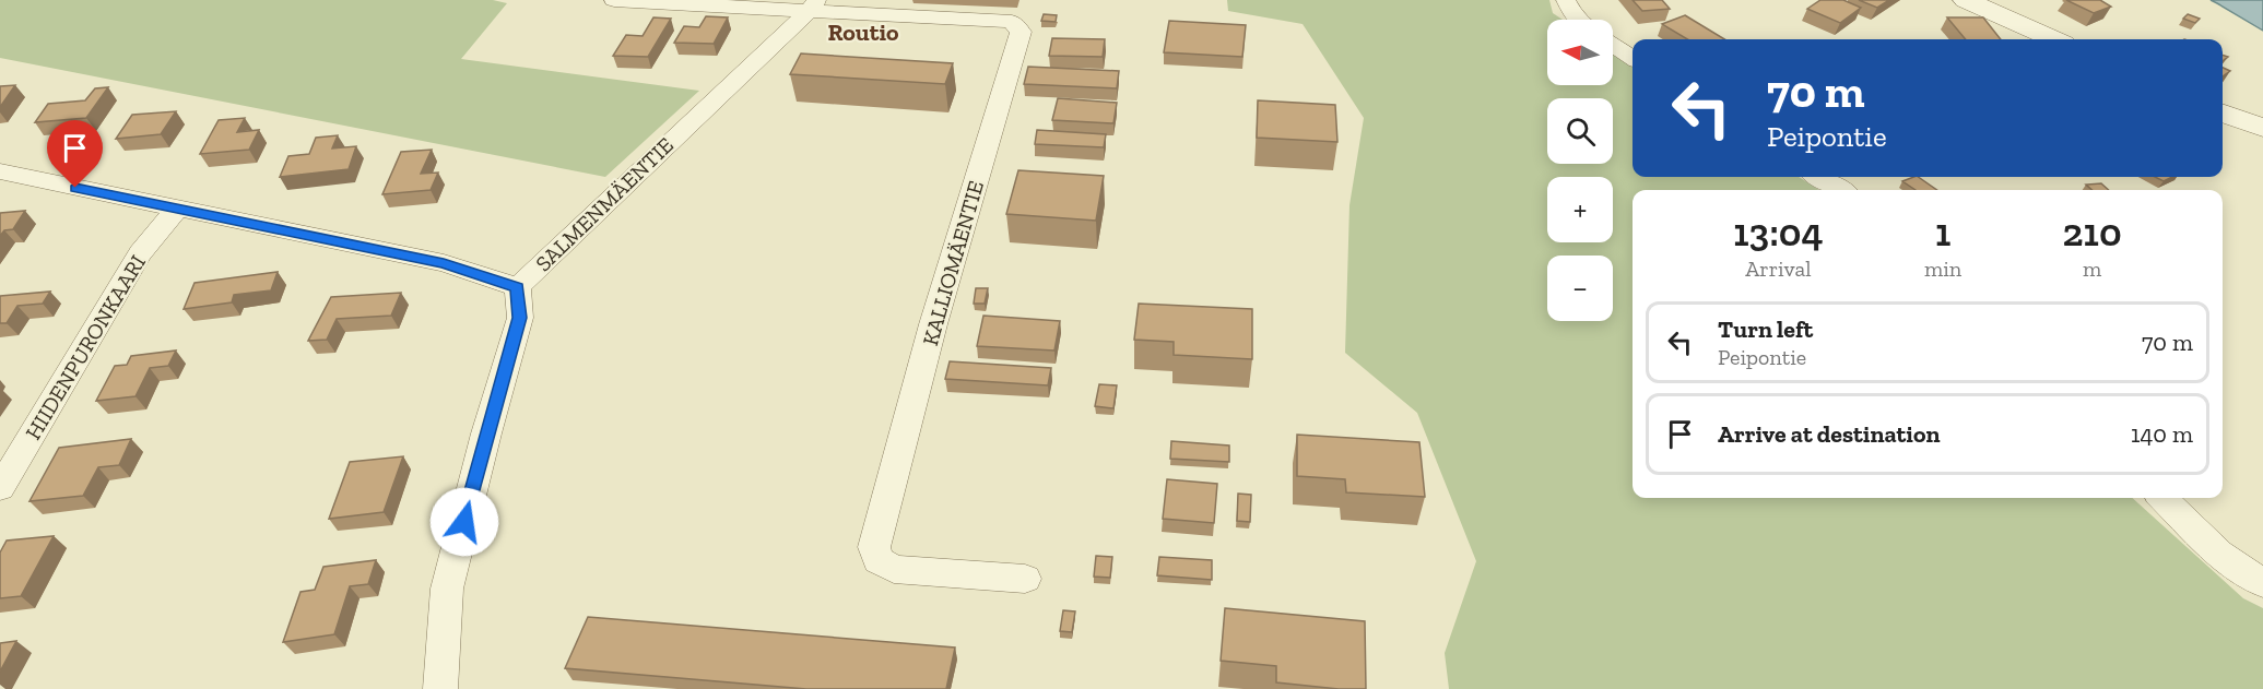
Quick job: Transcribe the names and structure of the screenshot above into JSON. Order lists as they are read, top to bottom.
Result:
{
  "streets": {
    "street": ["SALMENMÄENTIE", "KALLIOMÄENTIE", "HIIDENPURONKAARI"]
  },
  "crossings": [
    ["SALMENMÄENTIE", "KALLIOMÄENTIE"]
  ],
  "districts": ["Routio"],
  "north": "left",
  "page": {
    "map_buttons": ["+", "−"],
    "turn": ["70 m", "Peipontie"],
    "eta": [
      "13:04",
      "Arrival",
      "1",
      "min",
      "210",
      "m"
    ],
    "list": [
      {
        "name": "Turn left",
        "note": "Peipontie",
        "value": "70 m"
      },
      {
        "name": "Arrive at destination",
        "value": "140 m"
      }
    ]
  }
}
